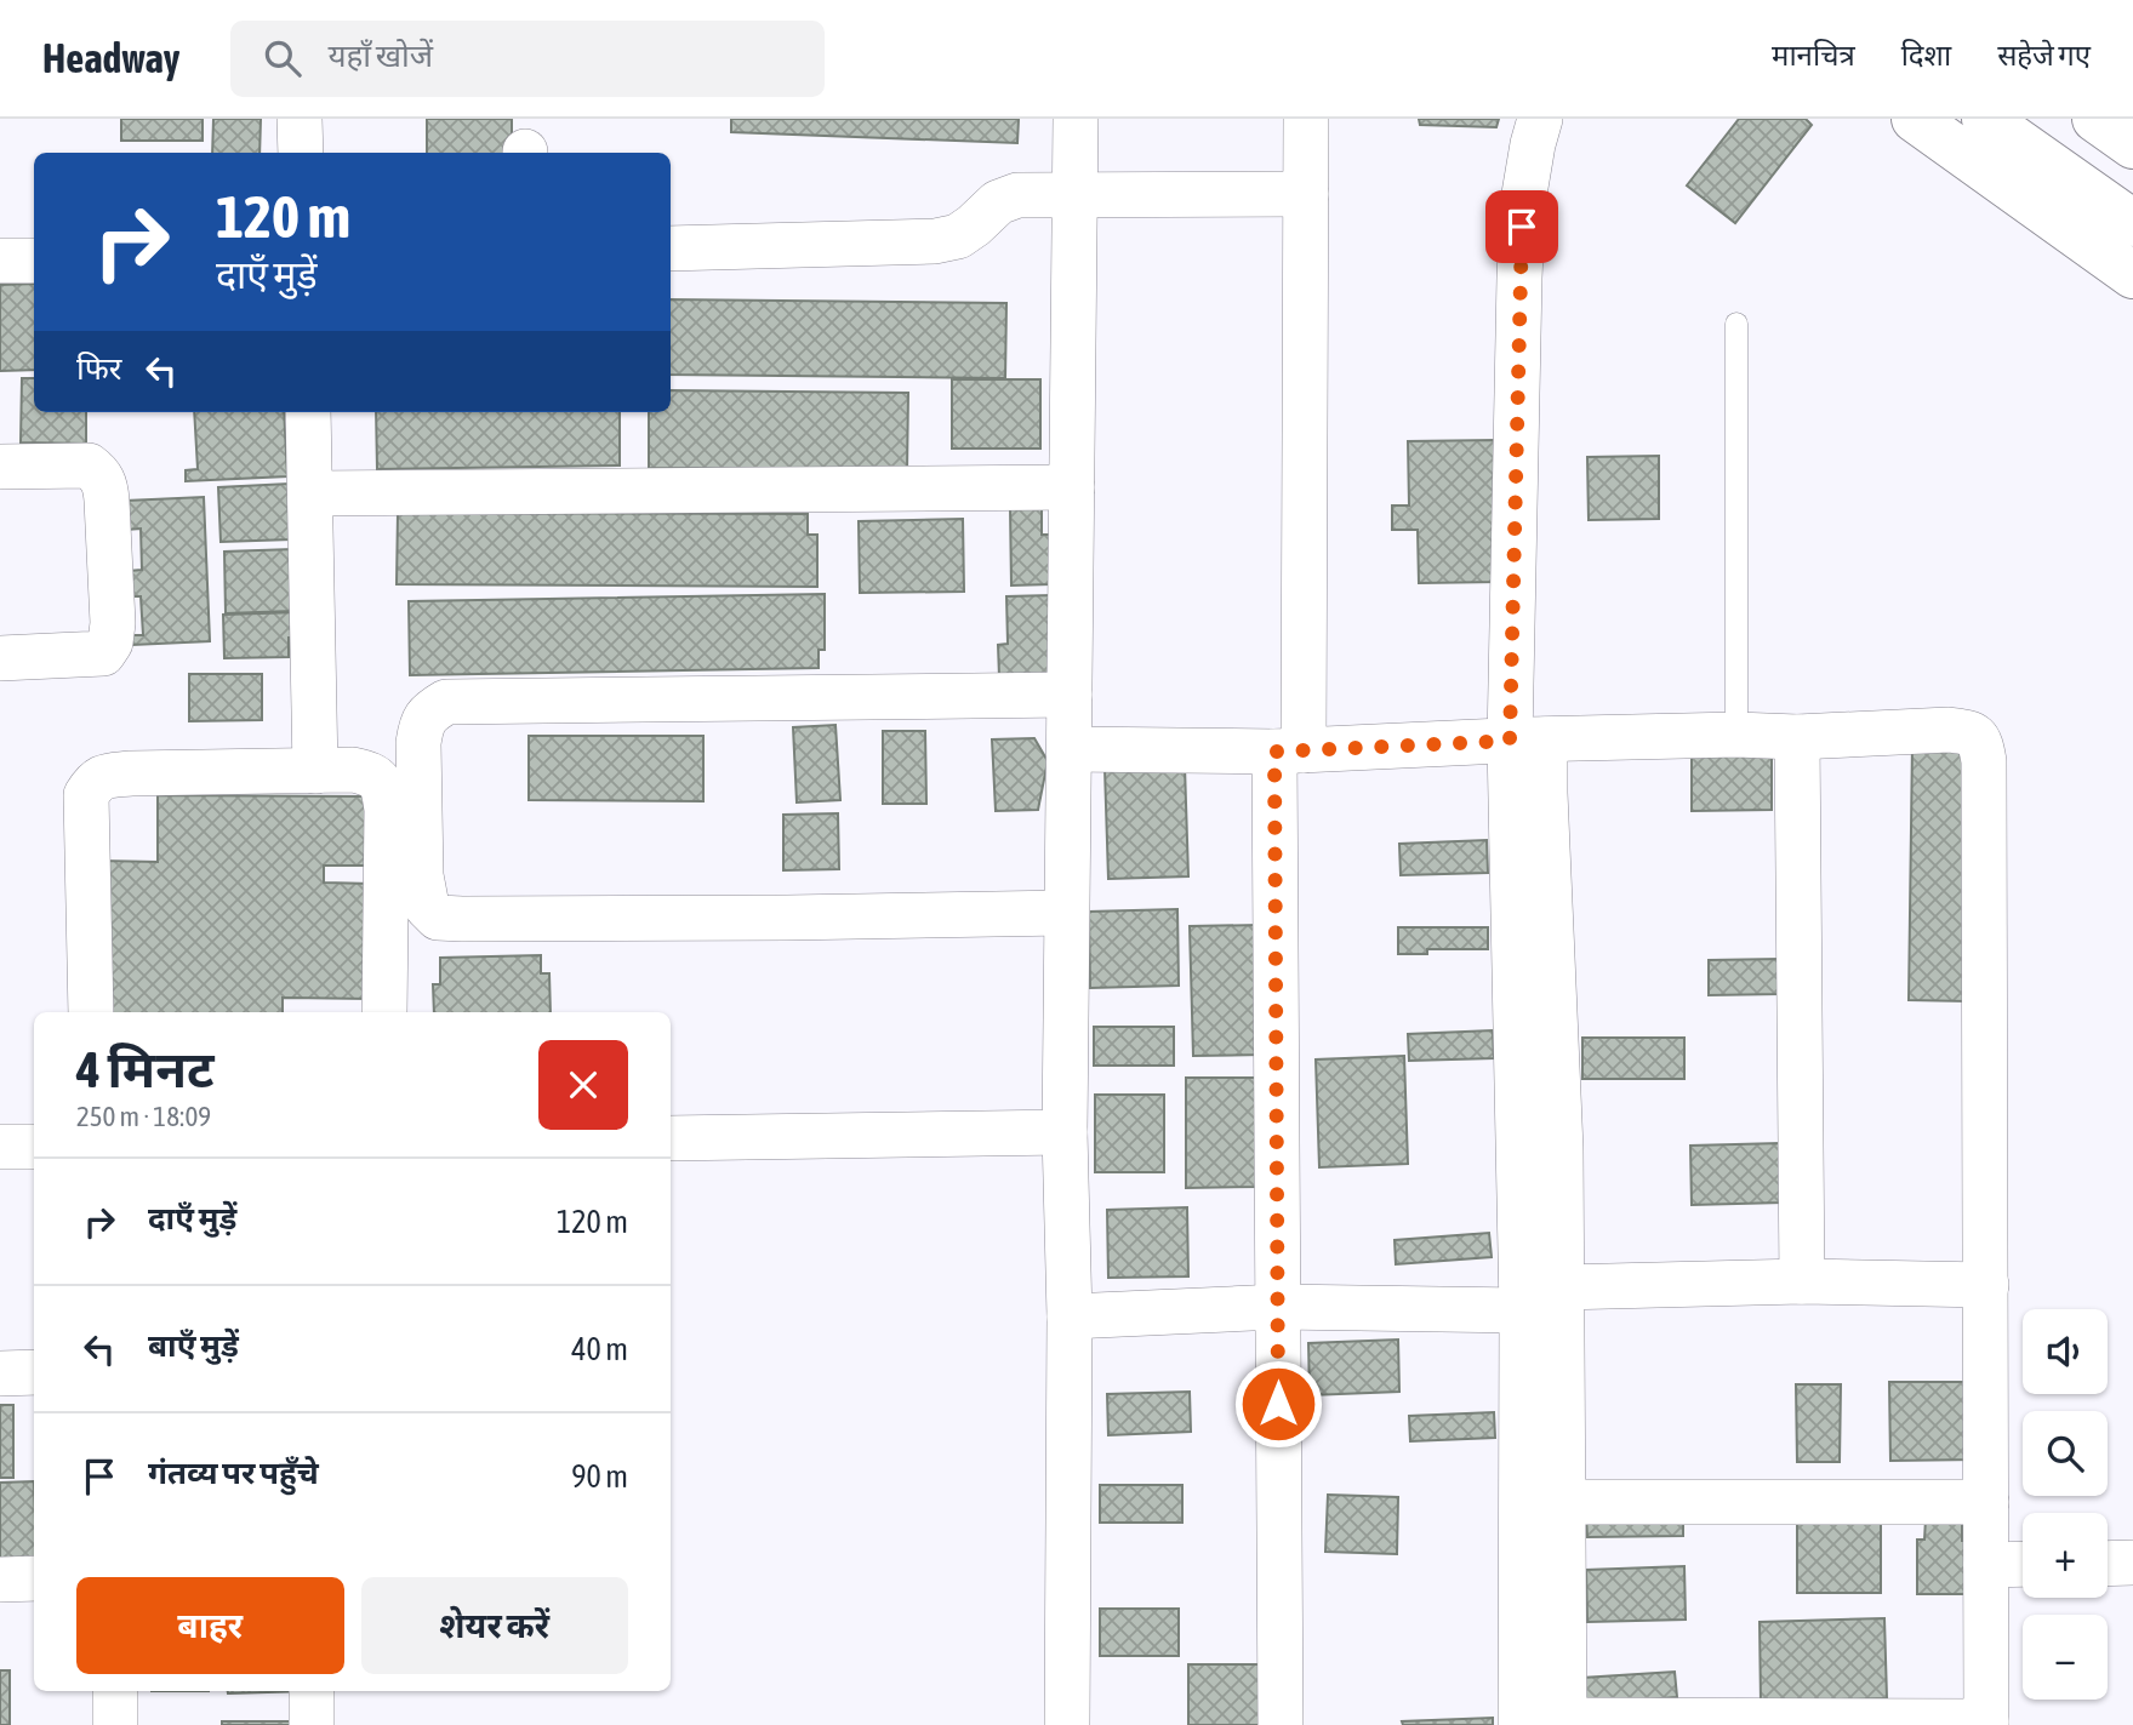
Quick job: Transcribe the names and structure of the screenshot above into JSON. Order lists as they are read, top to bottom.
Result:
{
  "page": {
    "header": "Headway",
    "search": "यहाँ खोजें",
    "nav": ["मानचित्र", "दिशा", "सहेजे गए"],
    "turn": ["120 m", "दाएँ मुड़ें"],
    "then": "फिर",
    "heading": ["4 मिनट", "250 m · 18:09"],
    "list": [
      {
        "name": "दाएँ मुड़ें",
        "value": "120 m"
      },
      {
        "name": "बाएँ मुड़ें",
        "value": "40 m"
      },
      {
        "name": "गंतव्य पर पहुँचे",
        "value": "90 m"
      }
    ],
    "map_buttons": ["+", "−"],
    "buttons": ["बाहर", "शेयर करें"]
  }
}
